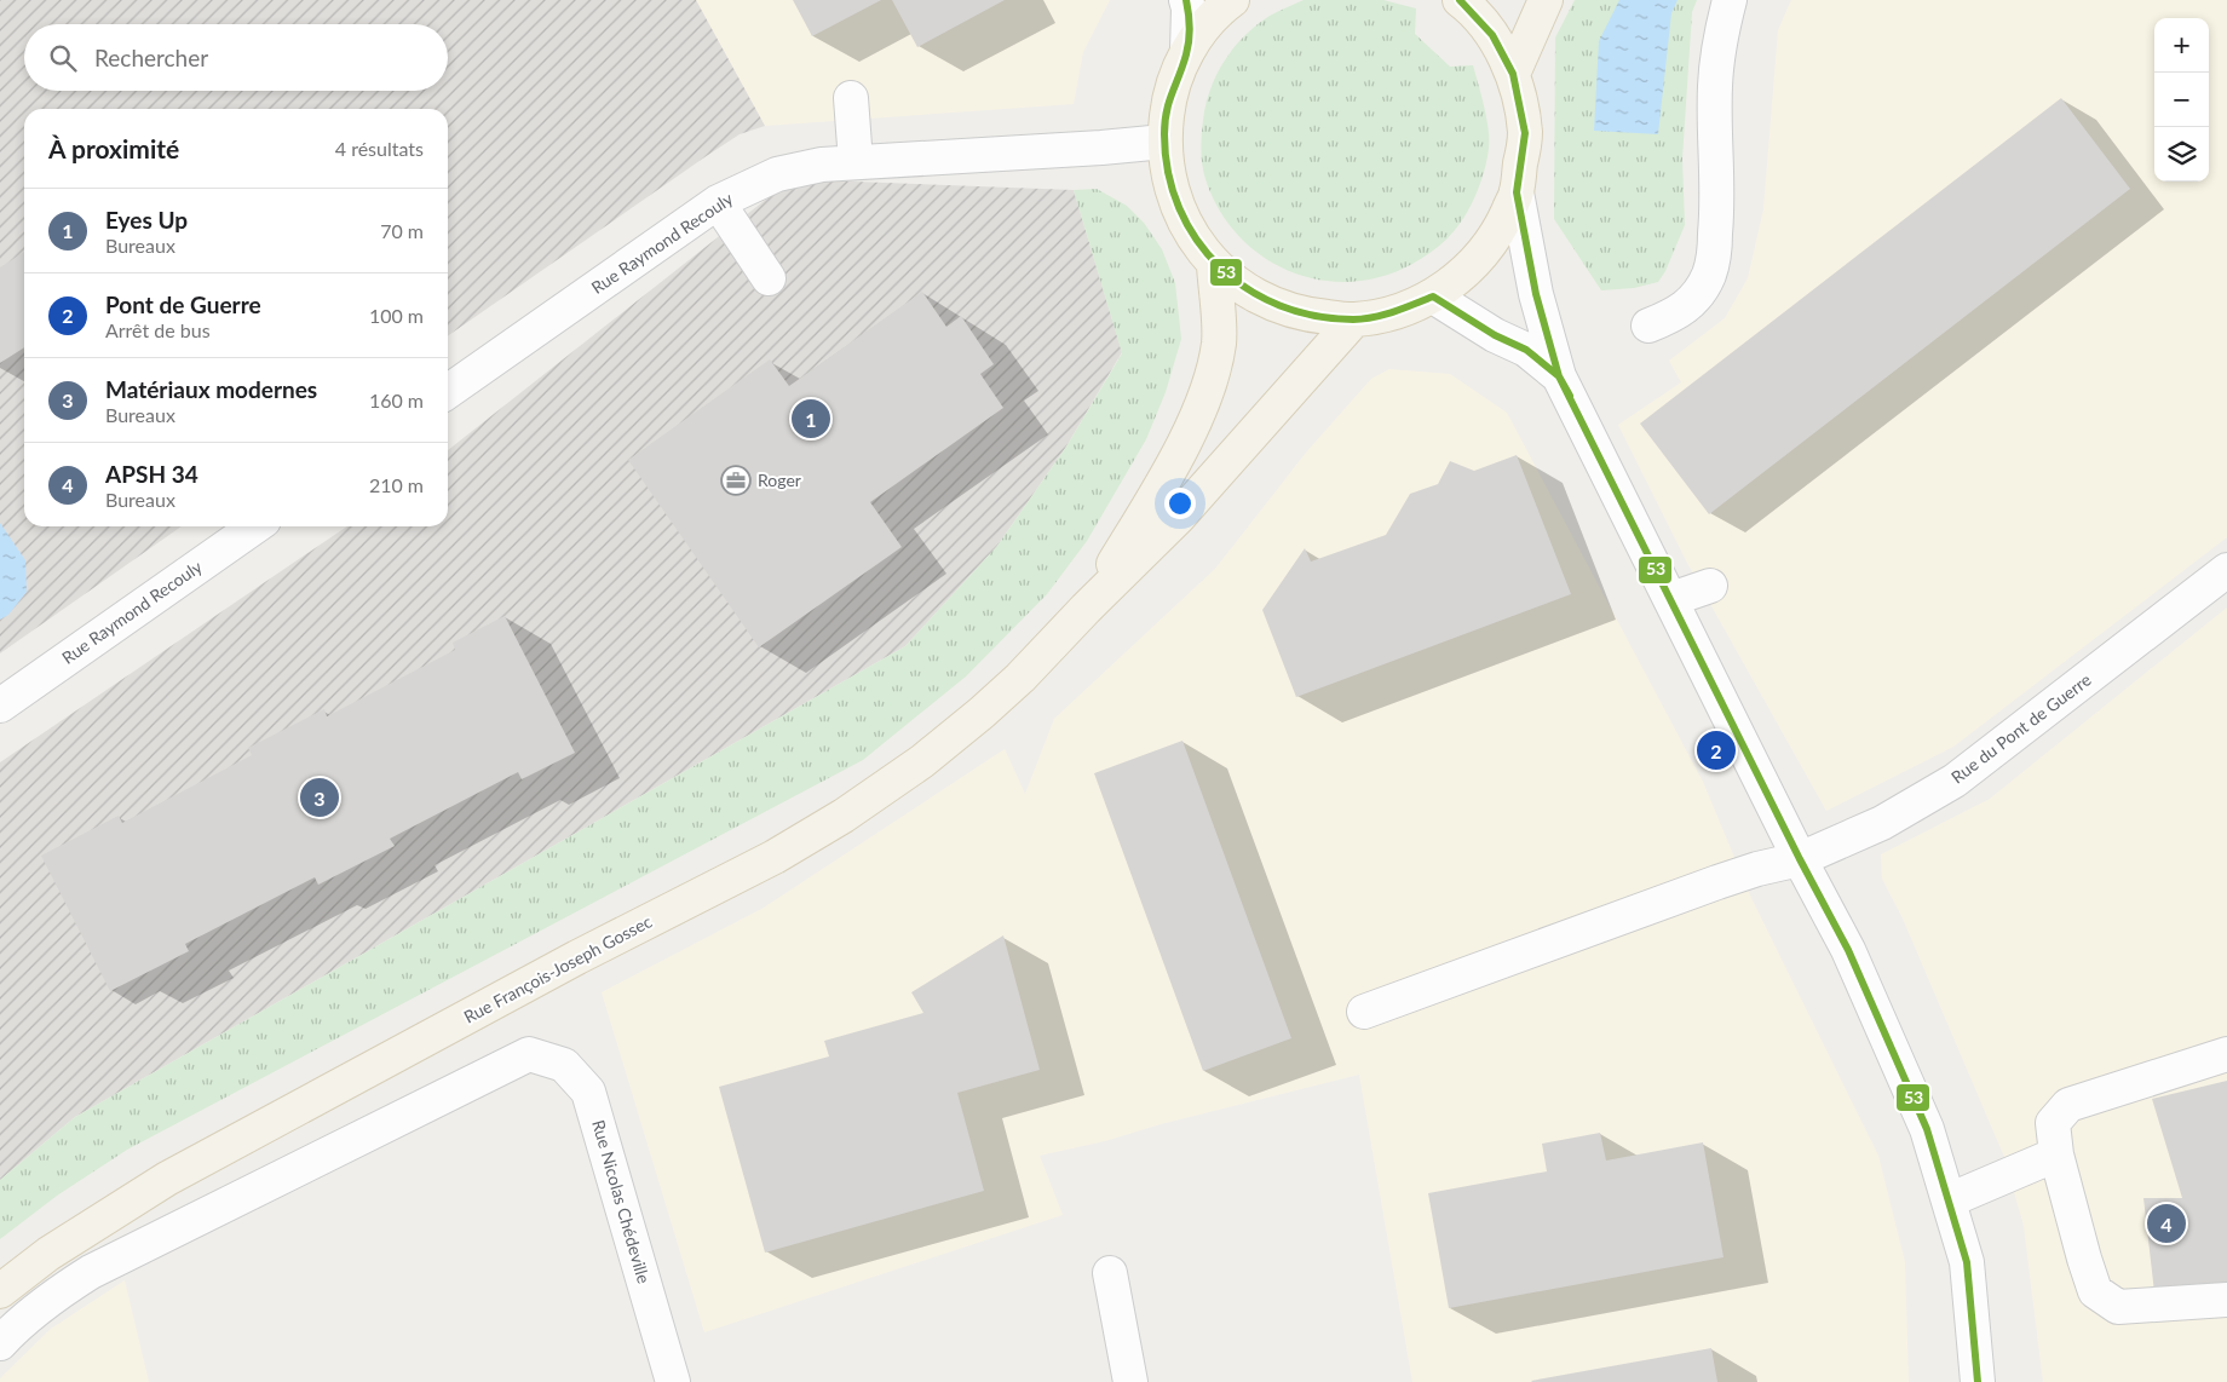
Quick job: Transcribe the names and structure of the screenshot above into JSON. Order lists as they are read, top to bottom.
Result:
{
  "streets": {
    "main road": ["Rue François-Joseph Gossec"],
    "street": ["Rue Raymond Recouly", "Rue du Pont de Guerre", "Rue Nicolas Chédeville"]
  },
  "places": {
    "office": ["Roger"]
  },
  "lines": ["transit line 53"],
  "page": {
    "map_buttons": ["+", "−"],
    "search": "Rechercher",
    "heading": ["À proximité", "4 résultats"],
    "list": [
      {
        "mark": "1",
        "name": "Eyes Up",
        "note": "Bureaux",
        "value": "70 m"
      },
      {
        "mark": "2",
        "name": "Pont de Guerre",
        "note": "Arrêt de bus",
        "value": "100 m"
      },
      {
        "mark": "3",
        "name": "Matériaux modernes",
        "note": "Bureaux",
        "value": "160 m"
      },
      {
        "mark": "4",
        "name": "APSH 34",
        "note": "Bureaux",
        "value": "210 m"
      }
    ],
    "pins": [
      "1",
      "2",
      "3",
      "4"
    ]
  }
}
